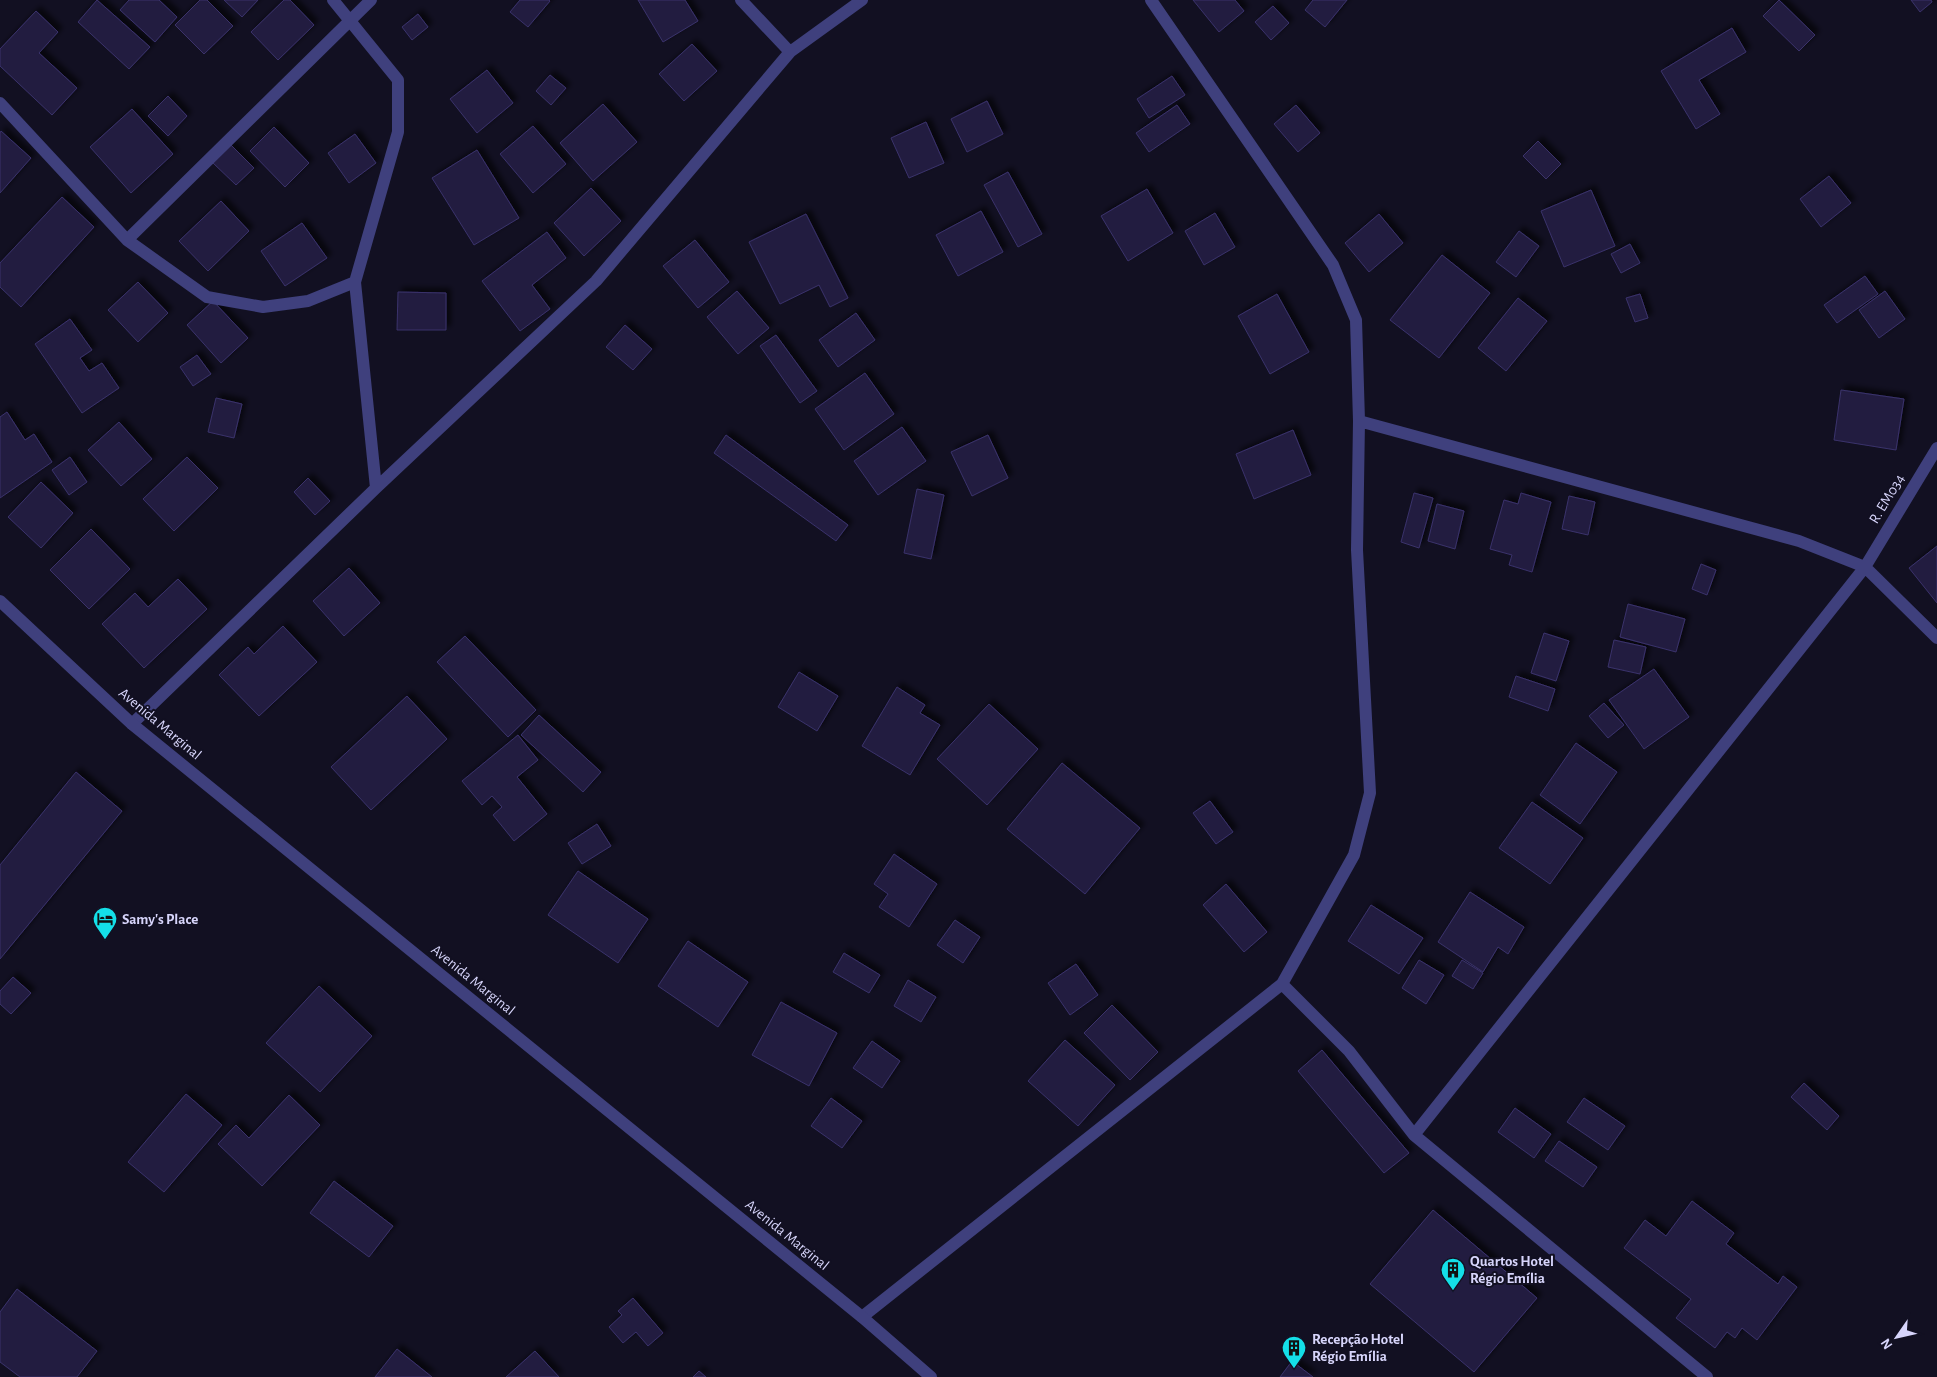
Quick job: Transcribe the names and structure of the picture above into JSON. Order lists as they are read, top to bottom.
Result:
{
  "streets": {
    "street": ["R. EM034", "Avenida Marginal"]
  },
  "places": {
    "hotel": ["Samy's Place"],
    "building": ["Quartos Hotel Régio Emília", "Recepção Hotel Régio Emília"]
  },
  "north": "bottom left"
}
